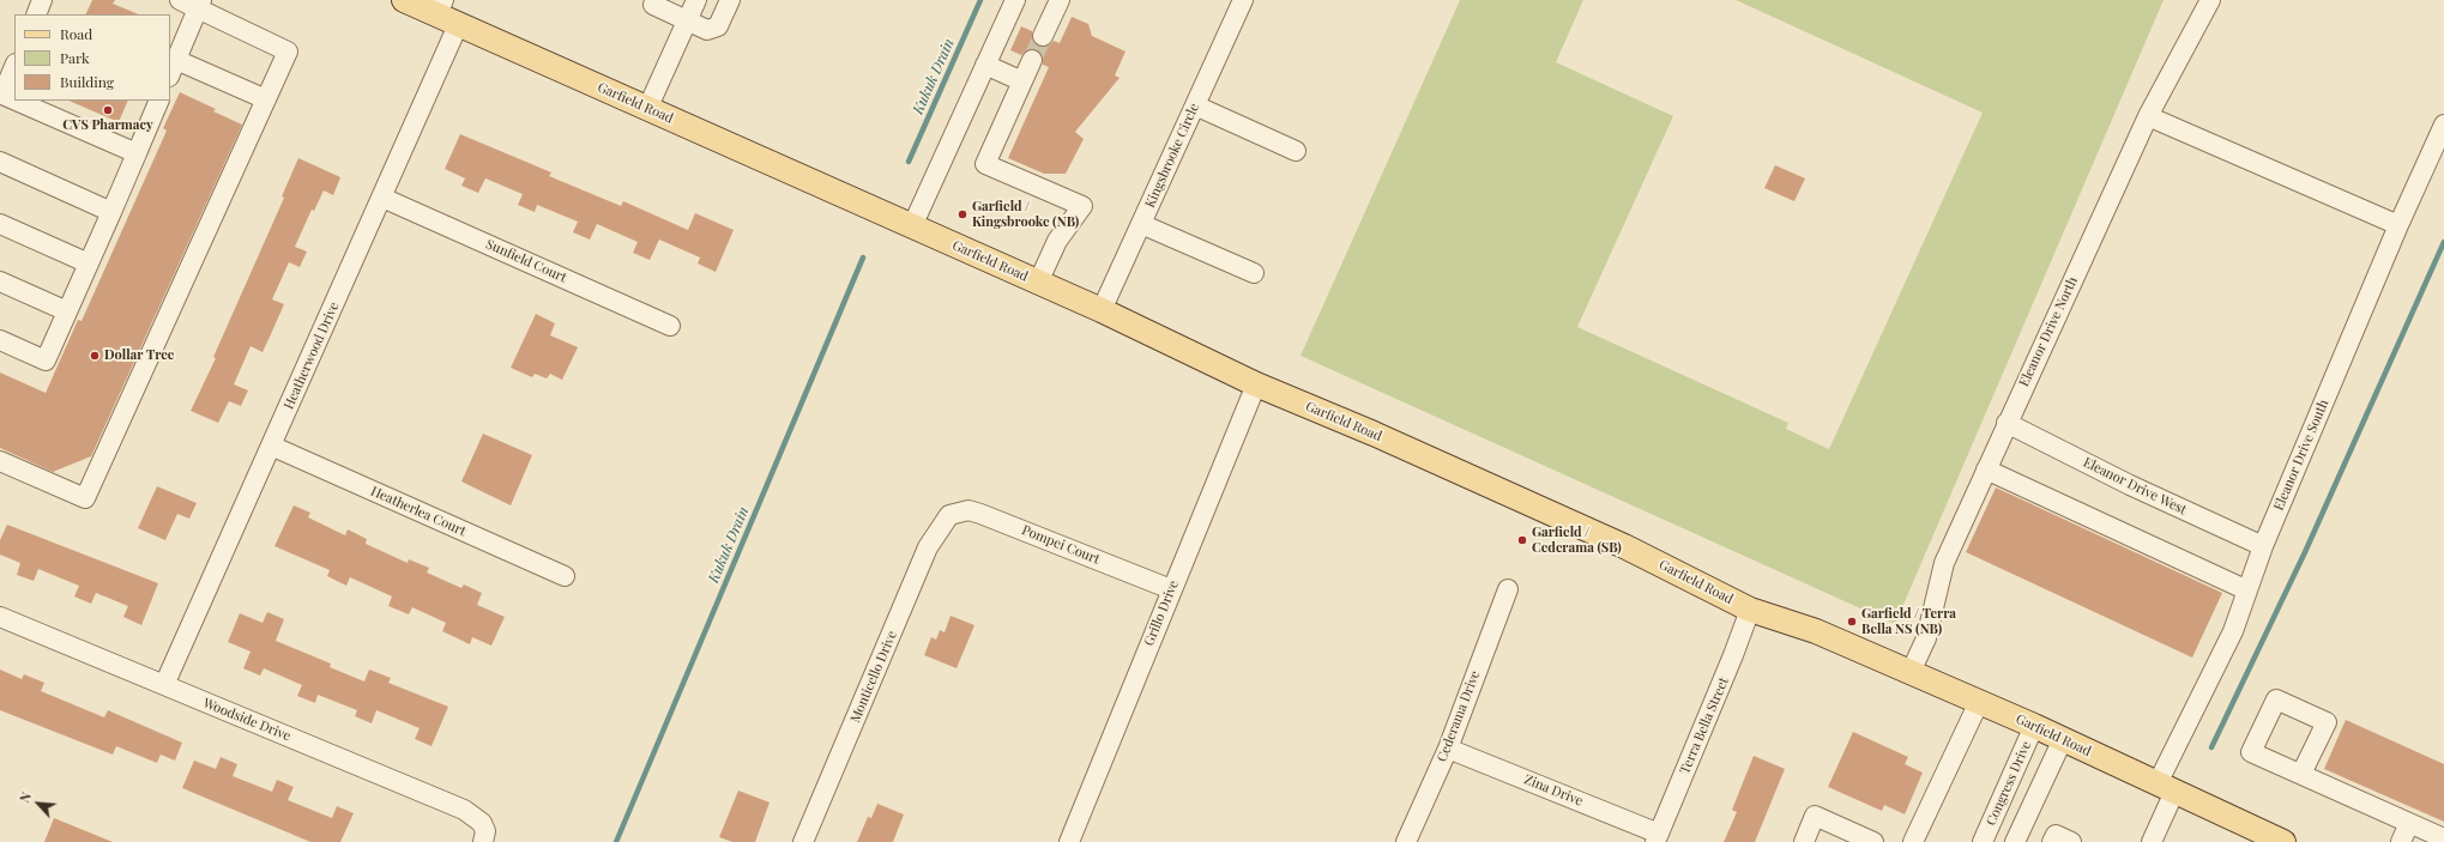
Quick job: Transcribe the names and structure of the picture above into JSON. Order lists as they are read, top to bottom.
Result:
{
  "streets": {
    "main road": ["Garfield Road"],
    "street": [
      "Kingsbrooke Circle",
      "Sunfield Court",
      "Eleanor Drive North",
      "Heatherwood Drive",
      "Eleanor Drive South",
      "Eleanor Drive West",
      "Heatherlea Court",
      "Pompei Court",
      "Grillo Drive",
      "Monticello Drive",
      "Cederama Drive",
      "Woodside Drive",
      "Terra Bella Street",
      "Congress Drive",
      "Zina Drive"
    ]
  },
  "crossings": [
    ["Garfield Road", "Kingsbrooke Circle"],
    ["Garfield Road", "Eleanor Drive North"],
    ["Garfield Road", "Heatherwood Drive"],
    ["Garfield Road", "Eleanor Drive South"],
    ["Garfield Road", "Grillo Drive"],
    ["Garfield Road", "Terra Bella Street"],
    ["Garfield Road", "Congress Drive"],
    ["Sunfield Court", "Heatherwood Drive"],
    ["Eleanor Drive North", "Eleanor Drive West"],
    ["Heatherwood Drive", "Heatherlea Court"],
    ["Heatherwood Drive", "Woodside Drive"],
    ["Eleanor Drive South", "Eleanor Drive West"],
    ["Pompei Court", "Grillo Drive"],
    ["Pompei Court", "Monticello Drive"],
    ["Cederama Drive", "Zina Drive"],
    ["Terra Bella Street", "Zina Drive"]
  ],
  "water": ["Kukuk Drain"],
  "places": [
    "CVS Pharmacy",
    "Garfield / Kingsbrooke (NB)",
    "Dollar Tree",
    "Garfield / Cederama (SB)",
    "Garfield / Terra Bella NS (NB)"
  ],
  "legend": ["Road", "Park", "Building"],
  "north": "top left"
}
